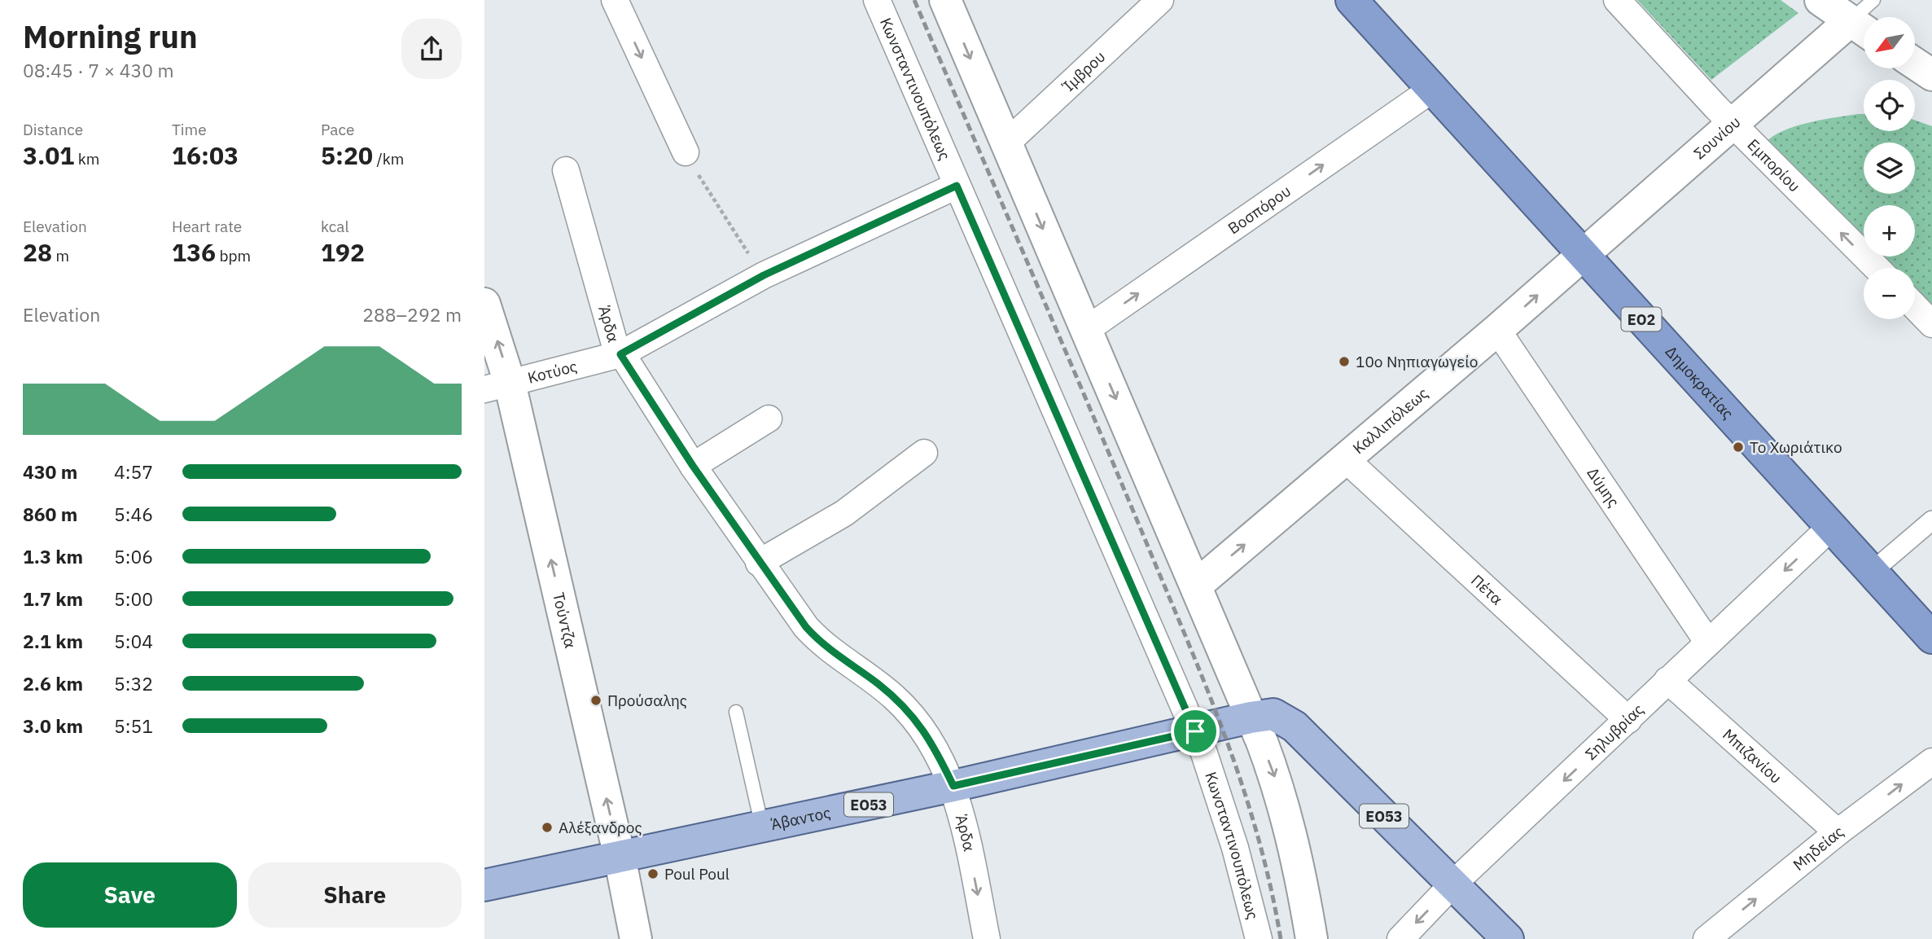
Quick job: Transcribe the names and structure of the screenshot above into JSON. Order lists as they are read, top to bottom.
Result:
{
  "streets": {
    "highway": ["ΕΟ2", "Δημοκρατίας"],
    "main road": ["ΕΟ53", "Άβαντος"],
    "street": [
      "Ίμβρου",
      "Κωνσταντινουπόλεως",
      "Σουνίου",
      "Εμπορίου",
      "Βοσπόρου",
      "Άρδα",
      "Κοτύος",
      "Καλλιπόλεως",
      "Δύμης",
      "Πέτα",
      "Τούντζα",
      "Σηλυβρίας",
      "Μπιζανίου",
      "Μηδείας"
    ]
  },
  "crossings": [
    ["Κωνσταντινουπόλεως", "Άβαντος"],
    ["Σουνίου", "Εμπορίου"],
    ["Σουνίου", "Δημοκρατίας"],
    ["Σουνίου", "Καλλιπόλεως"],
    ["Βοσπόρου", "Δημοκρατίας"],
    ["Άρδα", "Κοτύος"],
    ["Άρδα", "Άβαντος"],
    ["Κοτύος", "Τούντζα"],
    ["Δημοκρατίας", "Καλλιπόλεως"],
    ["Δημοκρατίας", "Σηλυβρίας"],
    ["Καλλιπόλεως", "Δύμης"],
    ["Καλλιπόλεως", "Πέτα"],
    ["Δύμης", "Σηλυβρίας"],
    ["Πέτα", "Σηλυβρίας"],
    ["Τούντζα", "Άβαντος"],
    ["Σηλυβρίας", "Μπιζανίου"],
    ["Σηλυβρίας", "ΕΟ53"],
    ["Μπιζανίου", "Μηδείας"],
    ["ΕΟ53", "Άβαντος"]
  ],
  "one_way": [
    "Εμπορίου",
    "Βοσπόρου",
    "Καλλιπόλεως",
    "Τούντζα",
    "Σηλυβρίας",
    "Μηδείας"
  ],
  "places": [
    "10ο Νηπιαγωγείο",
    "Το Χωριάτικο",
    "Προύσαλης",
    "Αλέξανδρος",
    "Poul Poul"
  ],
  "north": "bottom left",
  "page": {
    "heading": ["Morning run", "08:45 · 7 × 430 m"],
    "map_buttons": ["+", "−"],
    "stats": [
      ["Distance", "3.01 km"],
      ["Time", "16:03"],
      ["Pace", "5:20 /km"],
      ["Elevation", "28 m"],
      ["Heart rate", "136 bpm"],
      ["kcal", "192"]
    ],
    "chart": ["Elevation", "288–292 m"],
    "list": [
      {
        "name": "430 m",
        "note": "4:57"
      },
      {
        "name": "860 m",
        "note": "5:46"
      },
      {
        "name": "1.3 km",
        "note": "5:06"
      },
      {
        "name": "1.7 km",
        "note": "5:00"
      },
      {
        "name": "2.1 km",
        "note": "5:04"
      },
      {
        "name": "2.6 km",
        "note": "5:32"
      },
      {
        "name": "3.0 km",
        "note": "5:51"
      }
    ],
    "buttons": ["Save", "Share"]
  }
}
